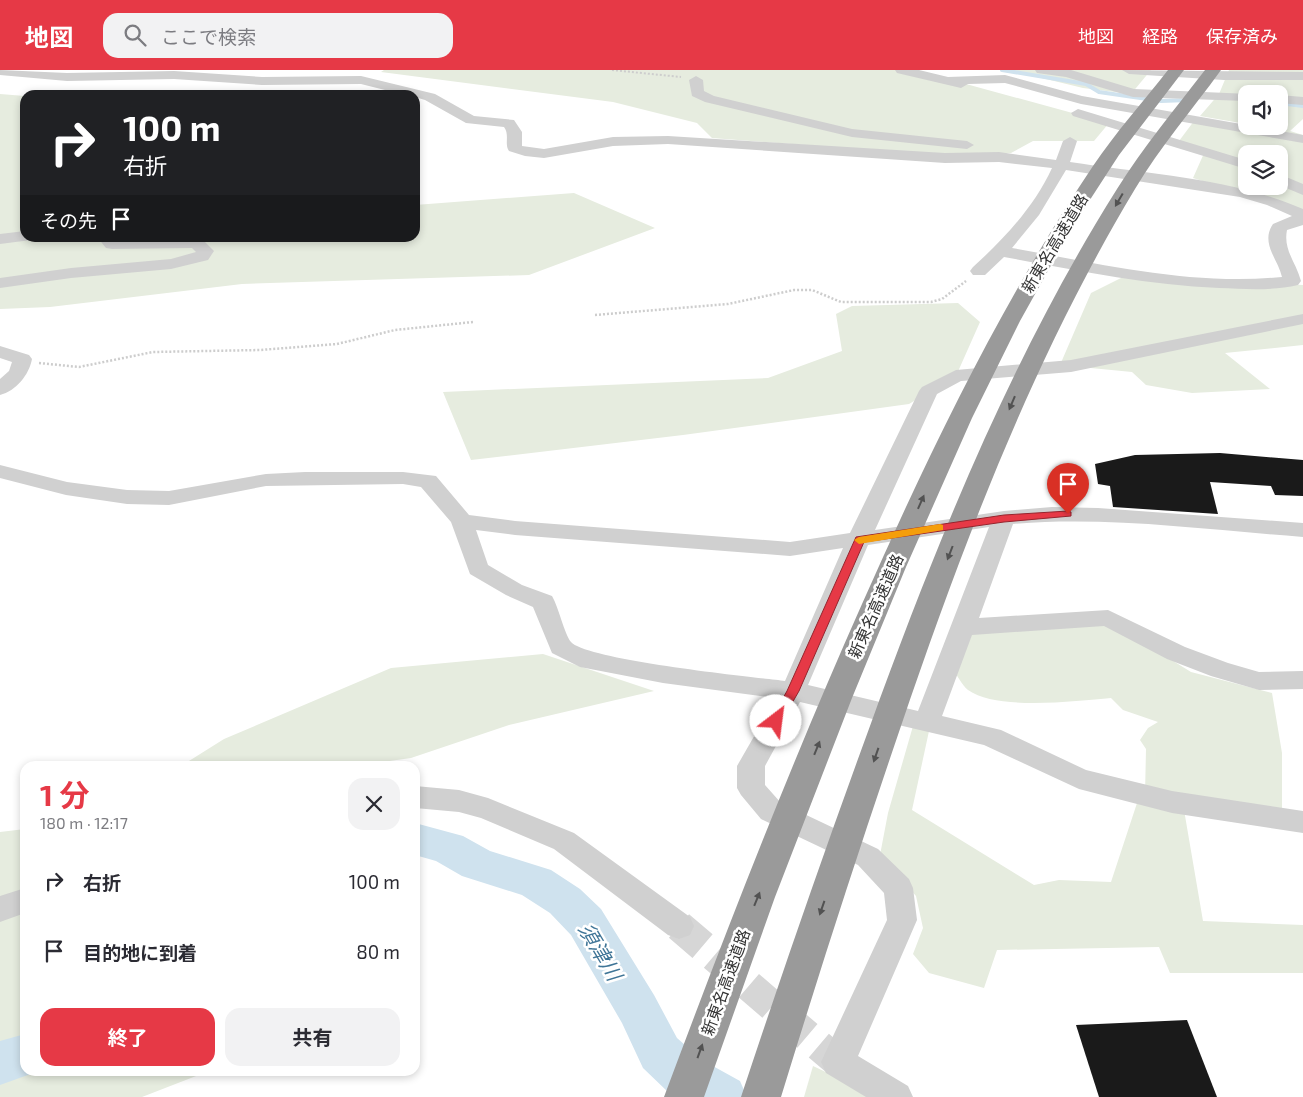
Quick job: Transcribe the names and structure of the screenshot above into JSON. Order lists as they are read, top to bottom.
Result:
{
  "streets": {
    "highway": ["新東名高速道路"]
  },
  "water": ["須津川"],
  "page": {
    "header": "地図",
    "search": "ここで検索",
    "nav": ["地図", "経路", "保存済み"],
    "turn": ["100 m", "右折"],
    "then": "その先",
    "heading": ["1 分", "180 m · 12:17"],
    "list": [
      {
        "name": "右折",
        "value": "100 m"
      },
      {
        "name": "目的地に到着",
        "value": "80 m"
      }
    ],
    "buttons": ["終了", "共有"]
  }
}
